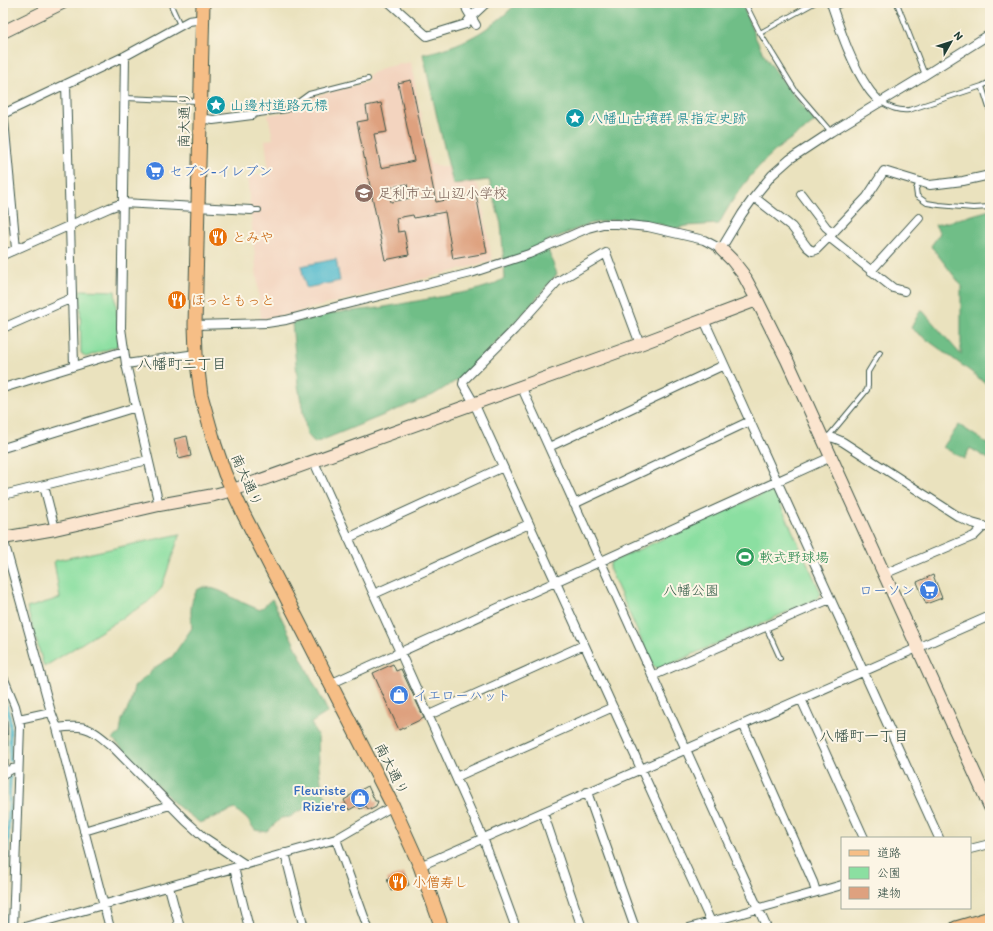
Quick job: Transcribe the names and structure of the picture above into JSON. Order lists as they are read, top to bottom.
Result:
{
  "streets": {
    "main road": ["南大通り"]
  },
  "districts": ["八幡町二丁目", "八幡町一丁目"],
  "parks": ["八幡公園"],
  "places": {
    "place": ["山邊村道路元標", "八幡山古墳群 県指定史跡"],
    "supermarket": ["セブン-イレブン", "ローソン"],
    "school or university": ["足利市立 山辺小学校"],
    "restaurant": ["とみや", "ほっともっと", "小僧寿し"],
    "sports": ["軟式野球場"],
    "shop": ["イエローハット", "Fleuriste Rizie're"]
  },
  "legend": ["道路", "公園", "建物"],
  "north": "top right"
}
